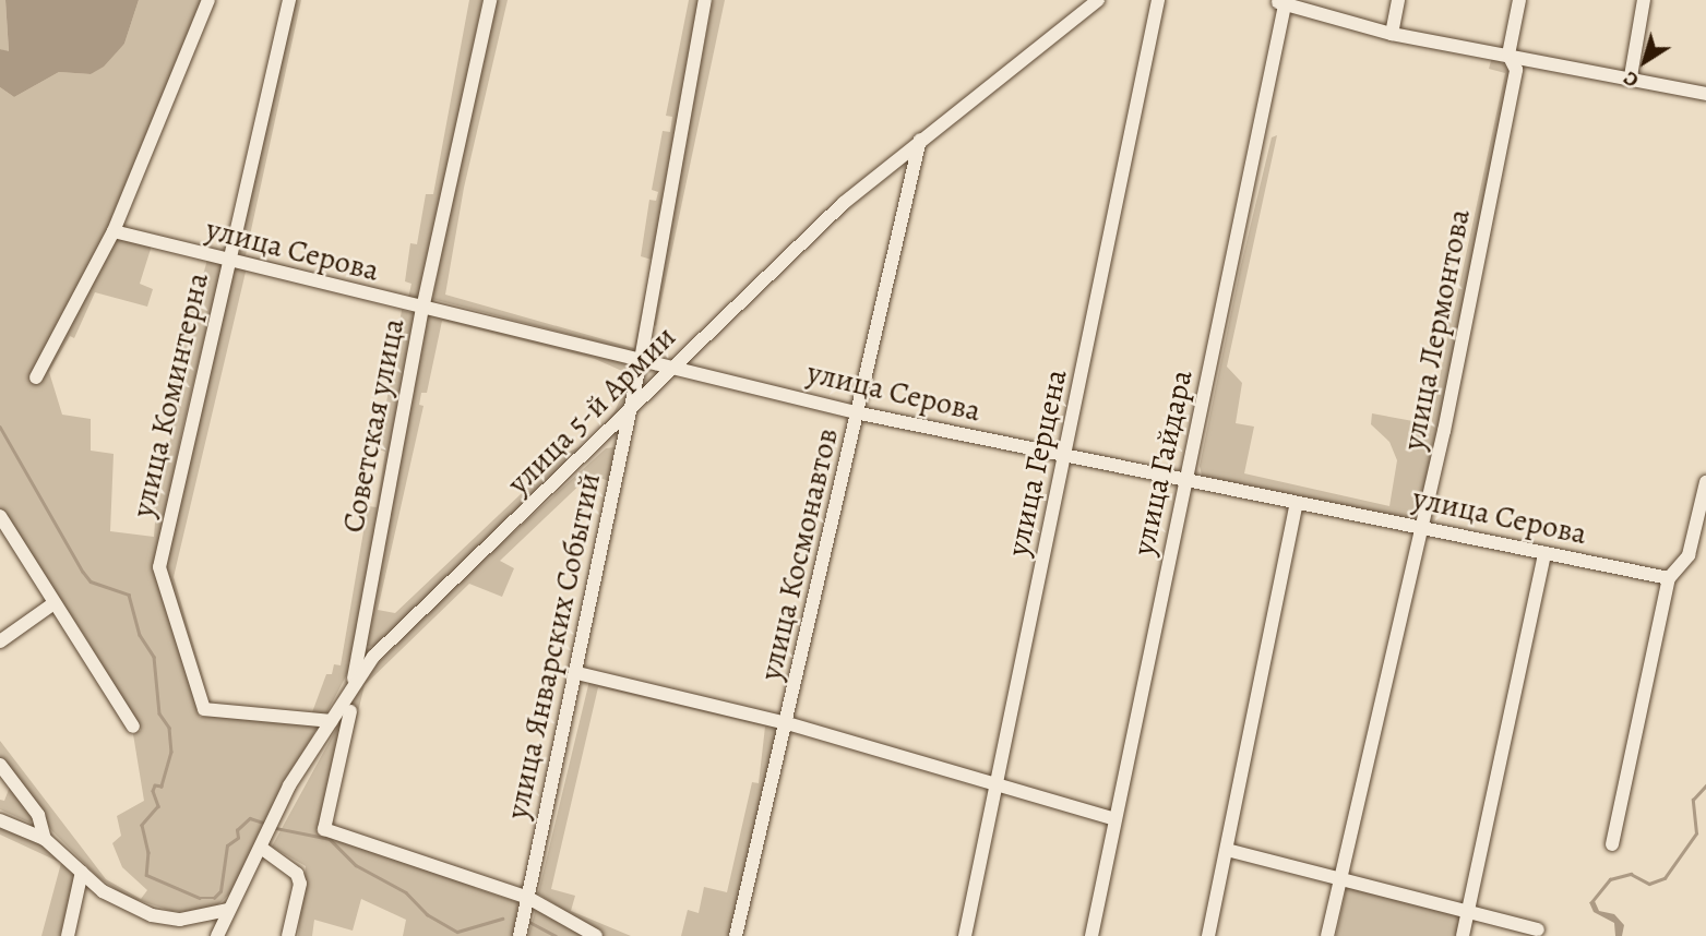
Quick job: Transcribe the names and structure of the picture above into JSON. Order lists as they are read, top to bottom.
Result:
{
  "streets": {
    "street": [
      "улица Серова",
      "улица Лермонтова",
      "улица Коминтерна",
      "улица 5-й Армии",
      "Советская улица",
      "улица Герцена",
      "улица Гайдара",
      "улица Космонавтов",
      "улица Январских Событий"
    ]
  },
  "crossings": [
    ["улица Серова", "улица Лермонтова"],
    ["улица Серова", "улица Коминтерна"],
    ["улица Серова", "улица 5-й Армии"],
    ["улица Серова", "Советская улица"],
    ["улица Серова", "улица Герцена"],
    ["улица Серова", "улица Гайдара"],
    ["улица Серова", "улица Космонавтов"],
    ["улица Серова", "улица Январских Событий"],
    ["улица Коминтерна", "улица 5-й Армии"],
    ["улица 5-й Армии", "Советская улица"],
    ["улица 5-й Армии", "улица Космонавтов"],
    ["улица 5-й Армии", "улица Январских Событий"]
  ],
  "north": "bottom left"
}
